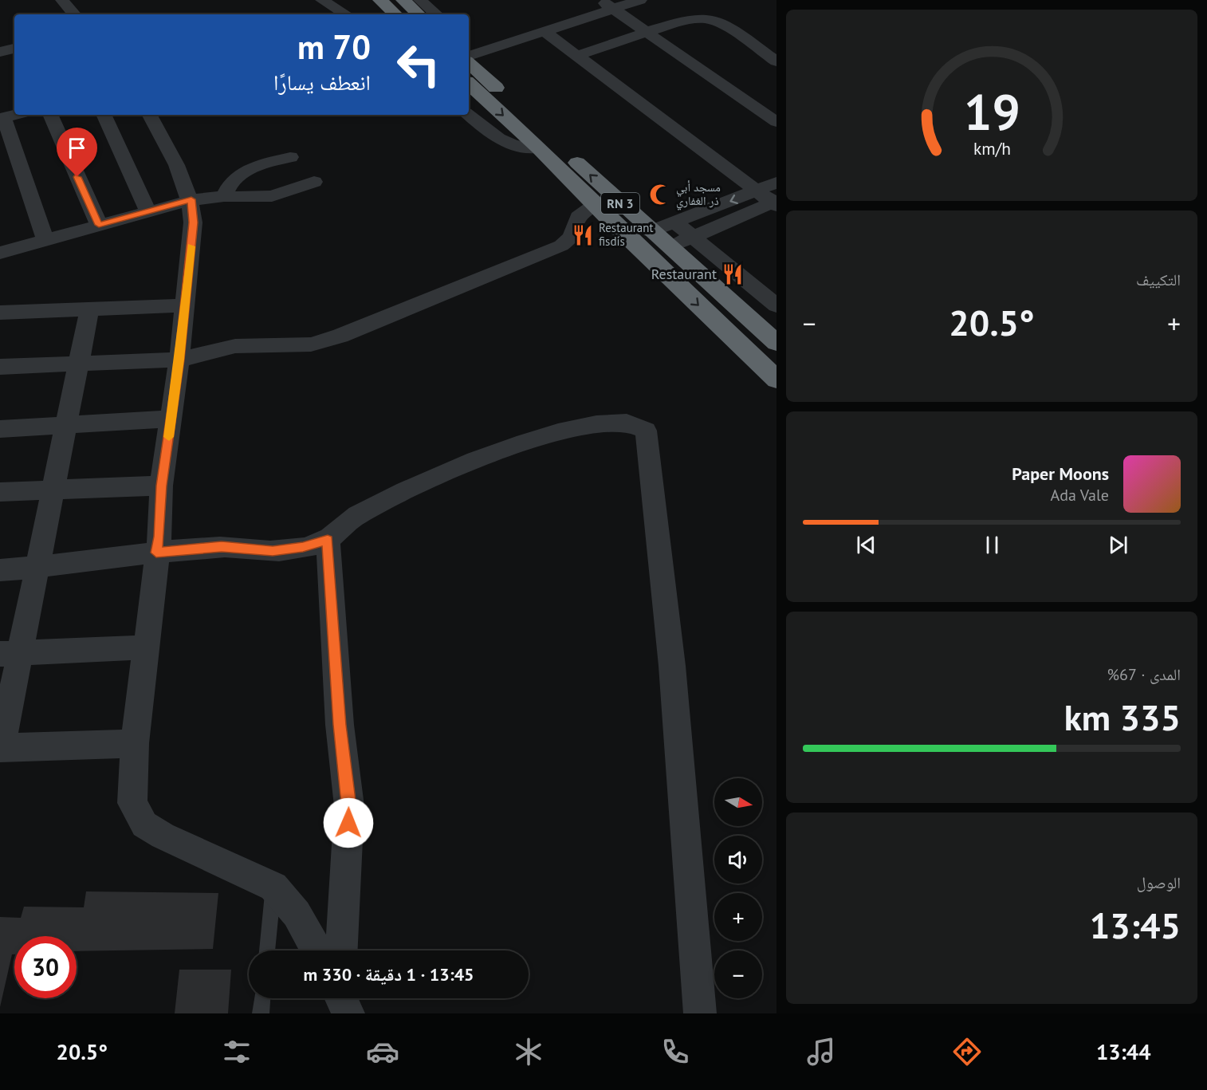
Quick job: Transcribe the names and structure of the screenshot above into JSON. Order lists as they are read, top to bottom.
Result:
{
  "streets": {
    "highway": ["RN 3"]
  },
  "places": {
    "mosque": ["مسجد أبي ذر الغفاري"],
    "restaurant": ["Restaurant fisdis", "Restaurant"]
  },
  "north": "right",
  "page": {
    "turn": ["70 m", "انعطف يسارًا"],
    "tile": [
      "التكييف",
      ["المدى · 67%", "335 km"],
      ["الوصول", "13:45"]
    ],
    "heat": ["−", "20.5°", "+"],
    "song": ["Paper Moons", "Ada Vale"],
    "map_buttons": ["+", "−"],
    "limit": "30",
    "trip": "13:45 · 1 دقيقة · 330 m",
    "tabs": ["13:44", "20.5°"],
    "gauge": ["19", "km/h"]
  }
}
